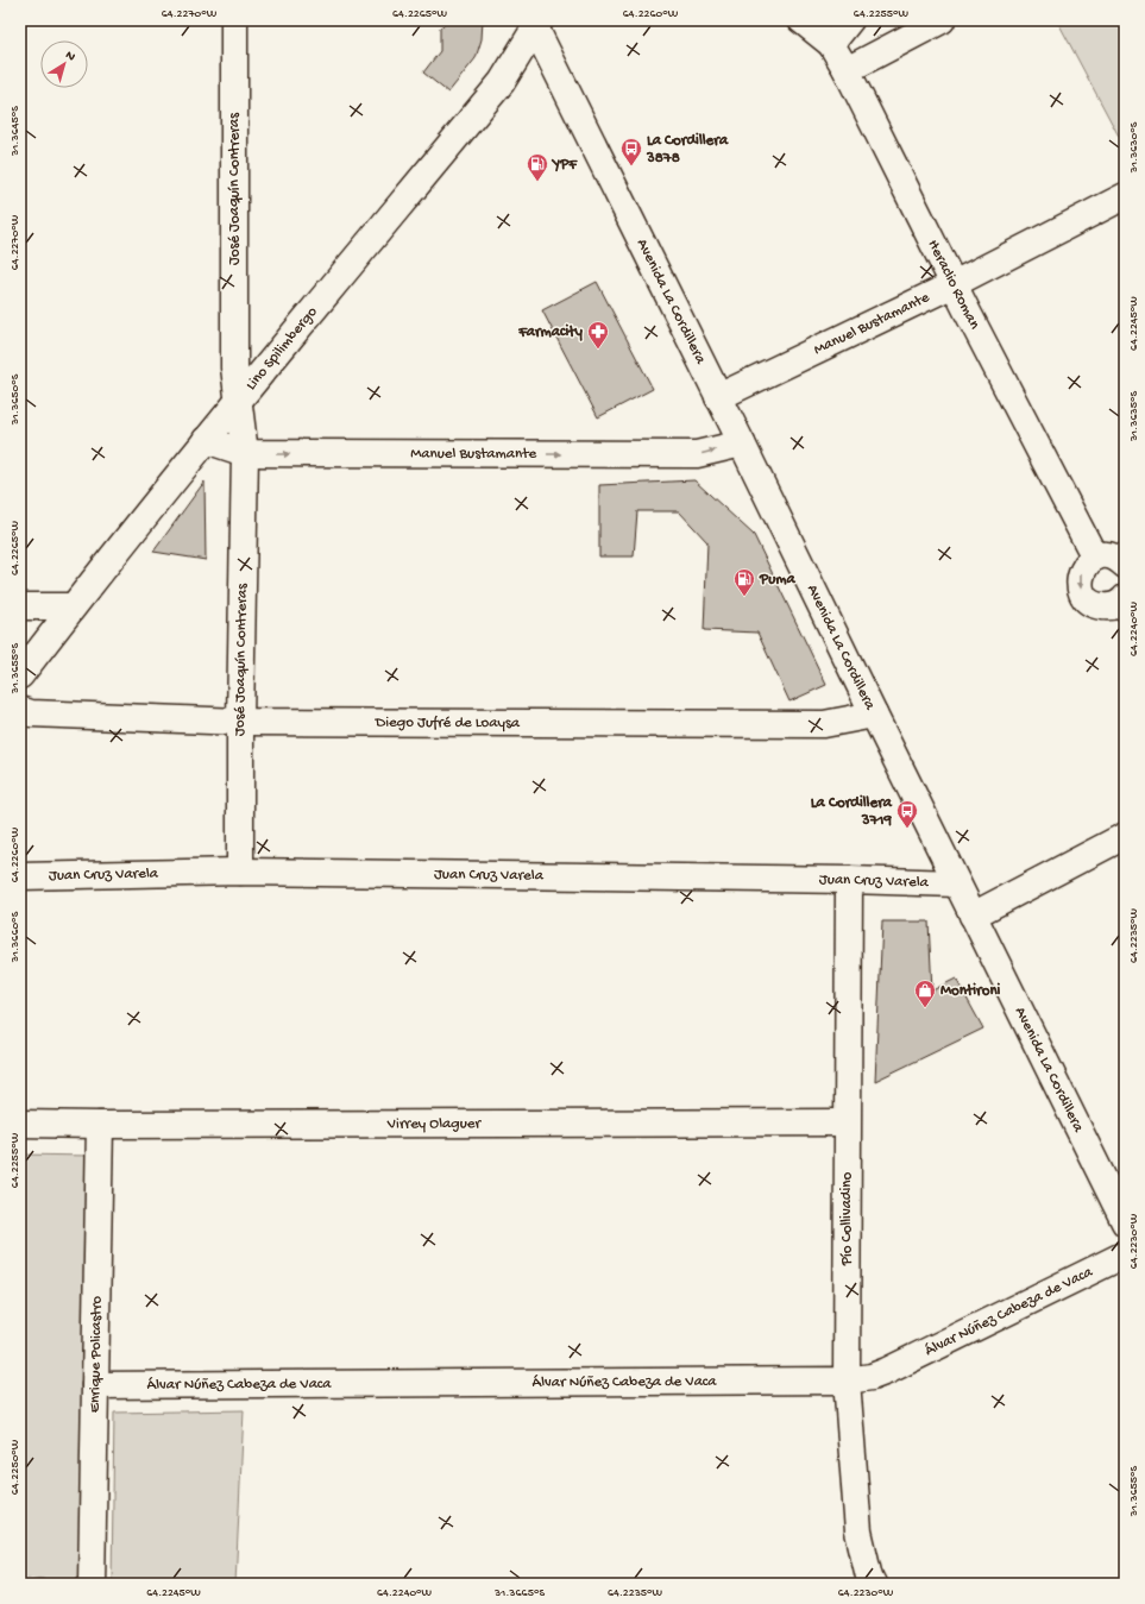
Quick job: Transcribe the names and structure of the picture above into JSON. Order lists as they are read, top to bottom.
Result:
{
  "streets": {
    "street": [
      "José Joaquín Contreras",
      "Heraclio Roman",
      "Avenida La Cordillera",
      "Manuel Bustamante",
      "Lino Spilimbergo",
      "Diego Jufré de Loaysa",
      "Juan Cruz Varela",
      "Virrey Olaguer",
      "Pío Collivadino",
      "Álvar Núñez Cabeza de Vaca",
      "Enrique Policastro"
    ]
  },
  "crossings": [
    ["José Joaquín Contreras", "Manuel Bustamante"],
    ["José Joaquín Contreras", "Lino Spilimbergo"],
    ["José Joaquín Contreras", "Diego Jufré de Loaysa"],
    ["José Joaquín Contreras", "Juan Cruz Varela"],
    ["Heraclio Roman", "Manuel Bustamante"],
    ["Avenida La Cordillera", "Manuel Bustamante"],
    ["Avenida La Cordillera", "Lino Spilimbergo"],
    ["Avenida La Cordillera", "Diego Jufré de Loaysa"],
    ["Avenida La Cordillera", "Juan Cruz Varela"],
    ["Manuel Bustamante", "Lino Spilimbergo"],
    ["Juan Cruz Varela", "Pío Collivadino"],
    ["Virrey Olaguer", "Pío Collivadino"],
    ["Virrey Olaguer", "Enrique Policastro"],
    ["Pío Collivadino", "Álvar Núñez Cabeza de Vaca"],
    ["Álvar Núñez Cabeza de Vaca", "Enrique Policastro"]
  ],
  "one_way": ["Manuel Bustamante"],
  "places": {
    "bus stop": ["La Cordillera 3878", "La Cordillera 3719"],
    "fuel station": ["YPF", "Puma"],
    "pharmacy": ["Farmacity"],
    "shop": ["Montironi"]
  },
  "north": "top right",
  "coordinates": [
    "64.2270°W",
    "64.2265°W",
    "64.2260°W",
    "64.2255°W",
    "31.3645°S",
    "31.3630°S",
    "64.2245°W",
    "31.3650°S",
    "31.3635°S",
    "64.2240°W",
    "31.3655°S",
    "64.2235°W",
    "31.3660°S",
    "64.2230°W",
    "64.2250°W",
    "31.3665°S"
  ]
}
